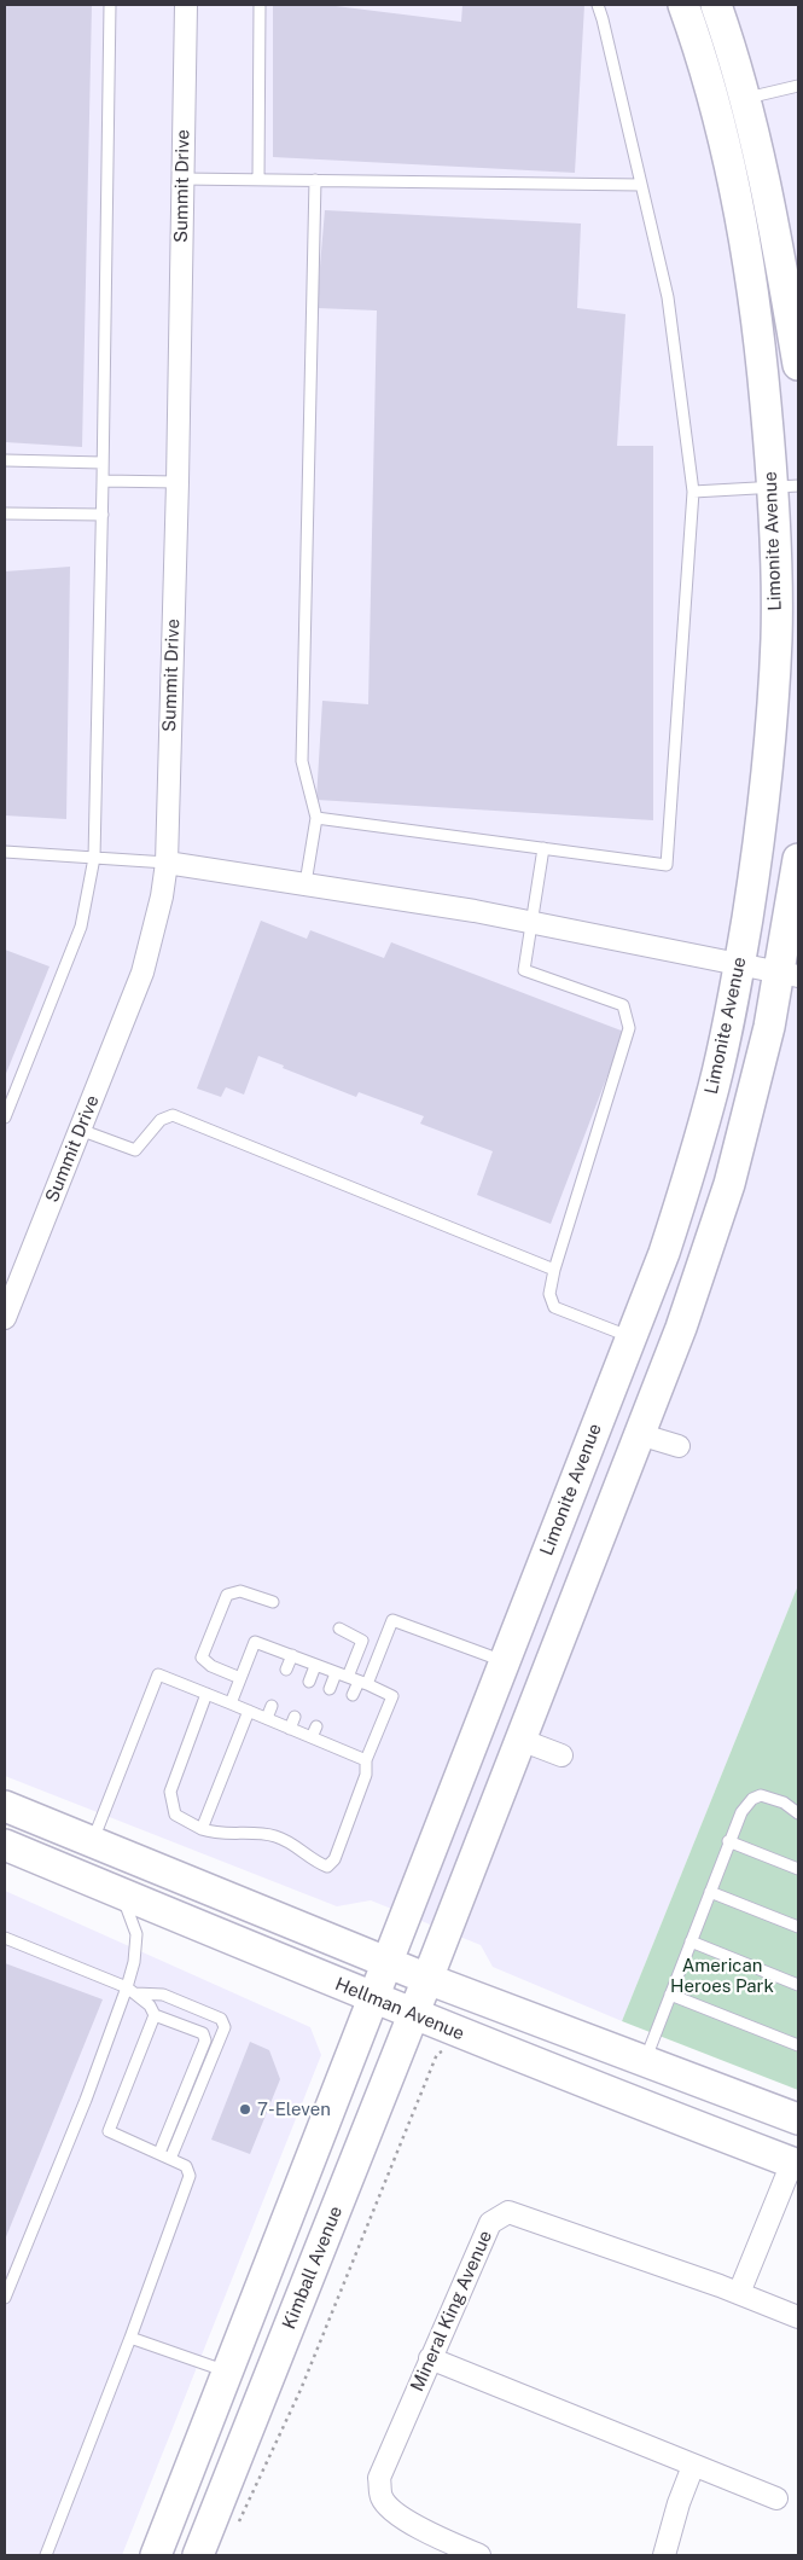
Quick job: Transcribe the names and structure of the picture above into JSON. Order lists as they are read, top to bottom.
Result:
{
  "streets": {
    "main road": ["Limonite Avenue", "Hellman Avenue", "Kimball Avenue"],
    "street": ["Summit Drive", "Mineral King Avenue"]
  },
  "crossings": [
    ["Limonite Avenue", "Hellman Avenue"],
    ["Hellman Avenue", "Kimball Avenue"]
  ],
  "parks": ["American Heroes Park"],
  "places": ["7-Eleven"]
}
